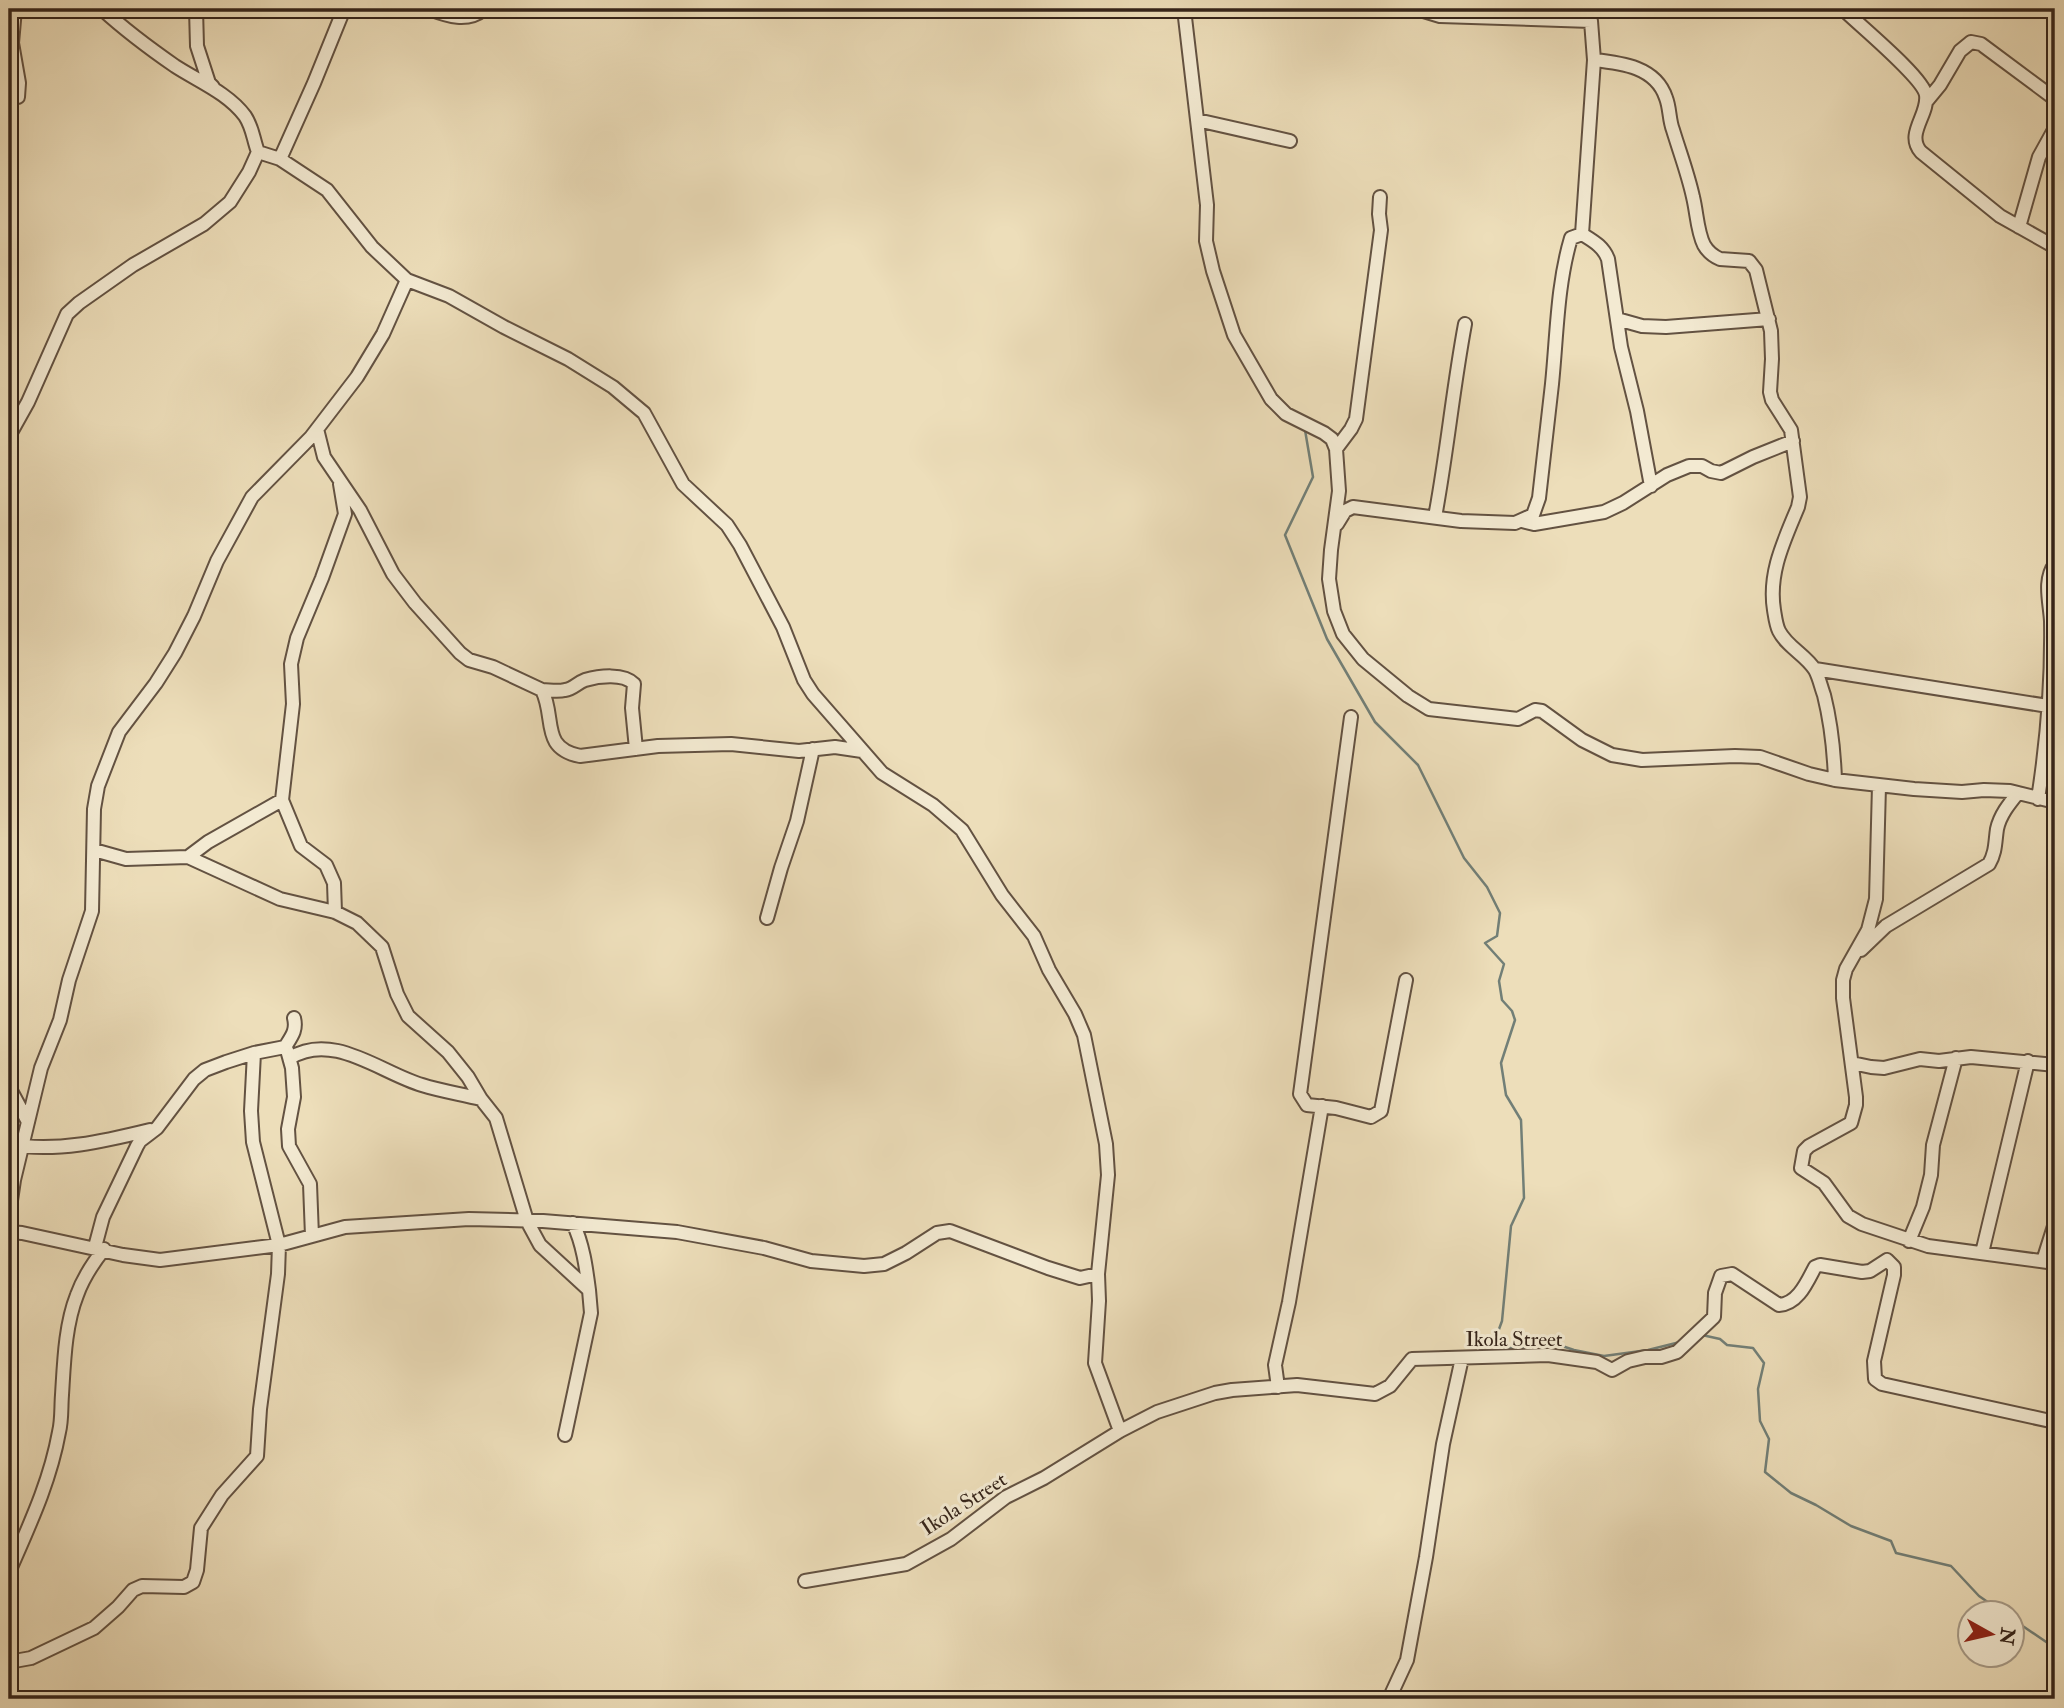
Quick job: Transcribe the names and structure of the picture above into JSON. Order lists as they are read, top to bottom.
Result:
{
  "streets": {
    "street": ["Ikola Street"]
  },
  "north": "right"
}
